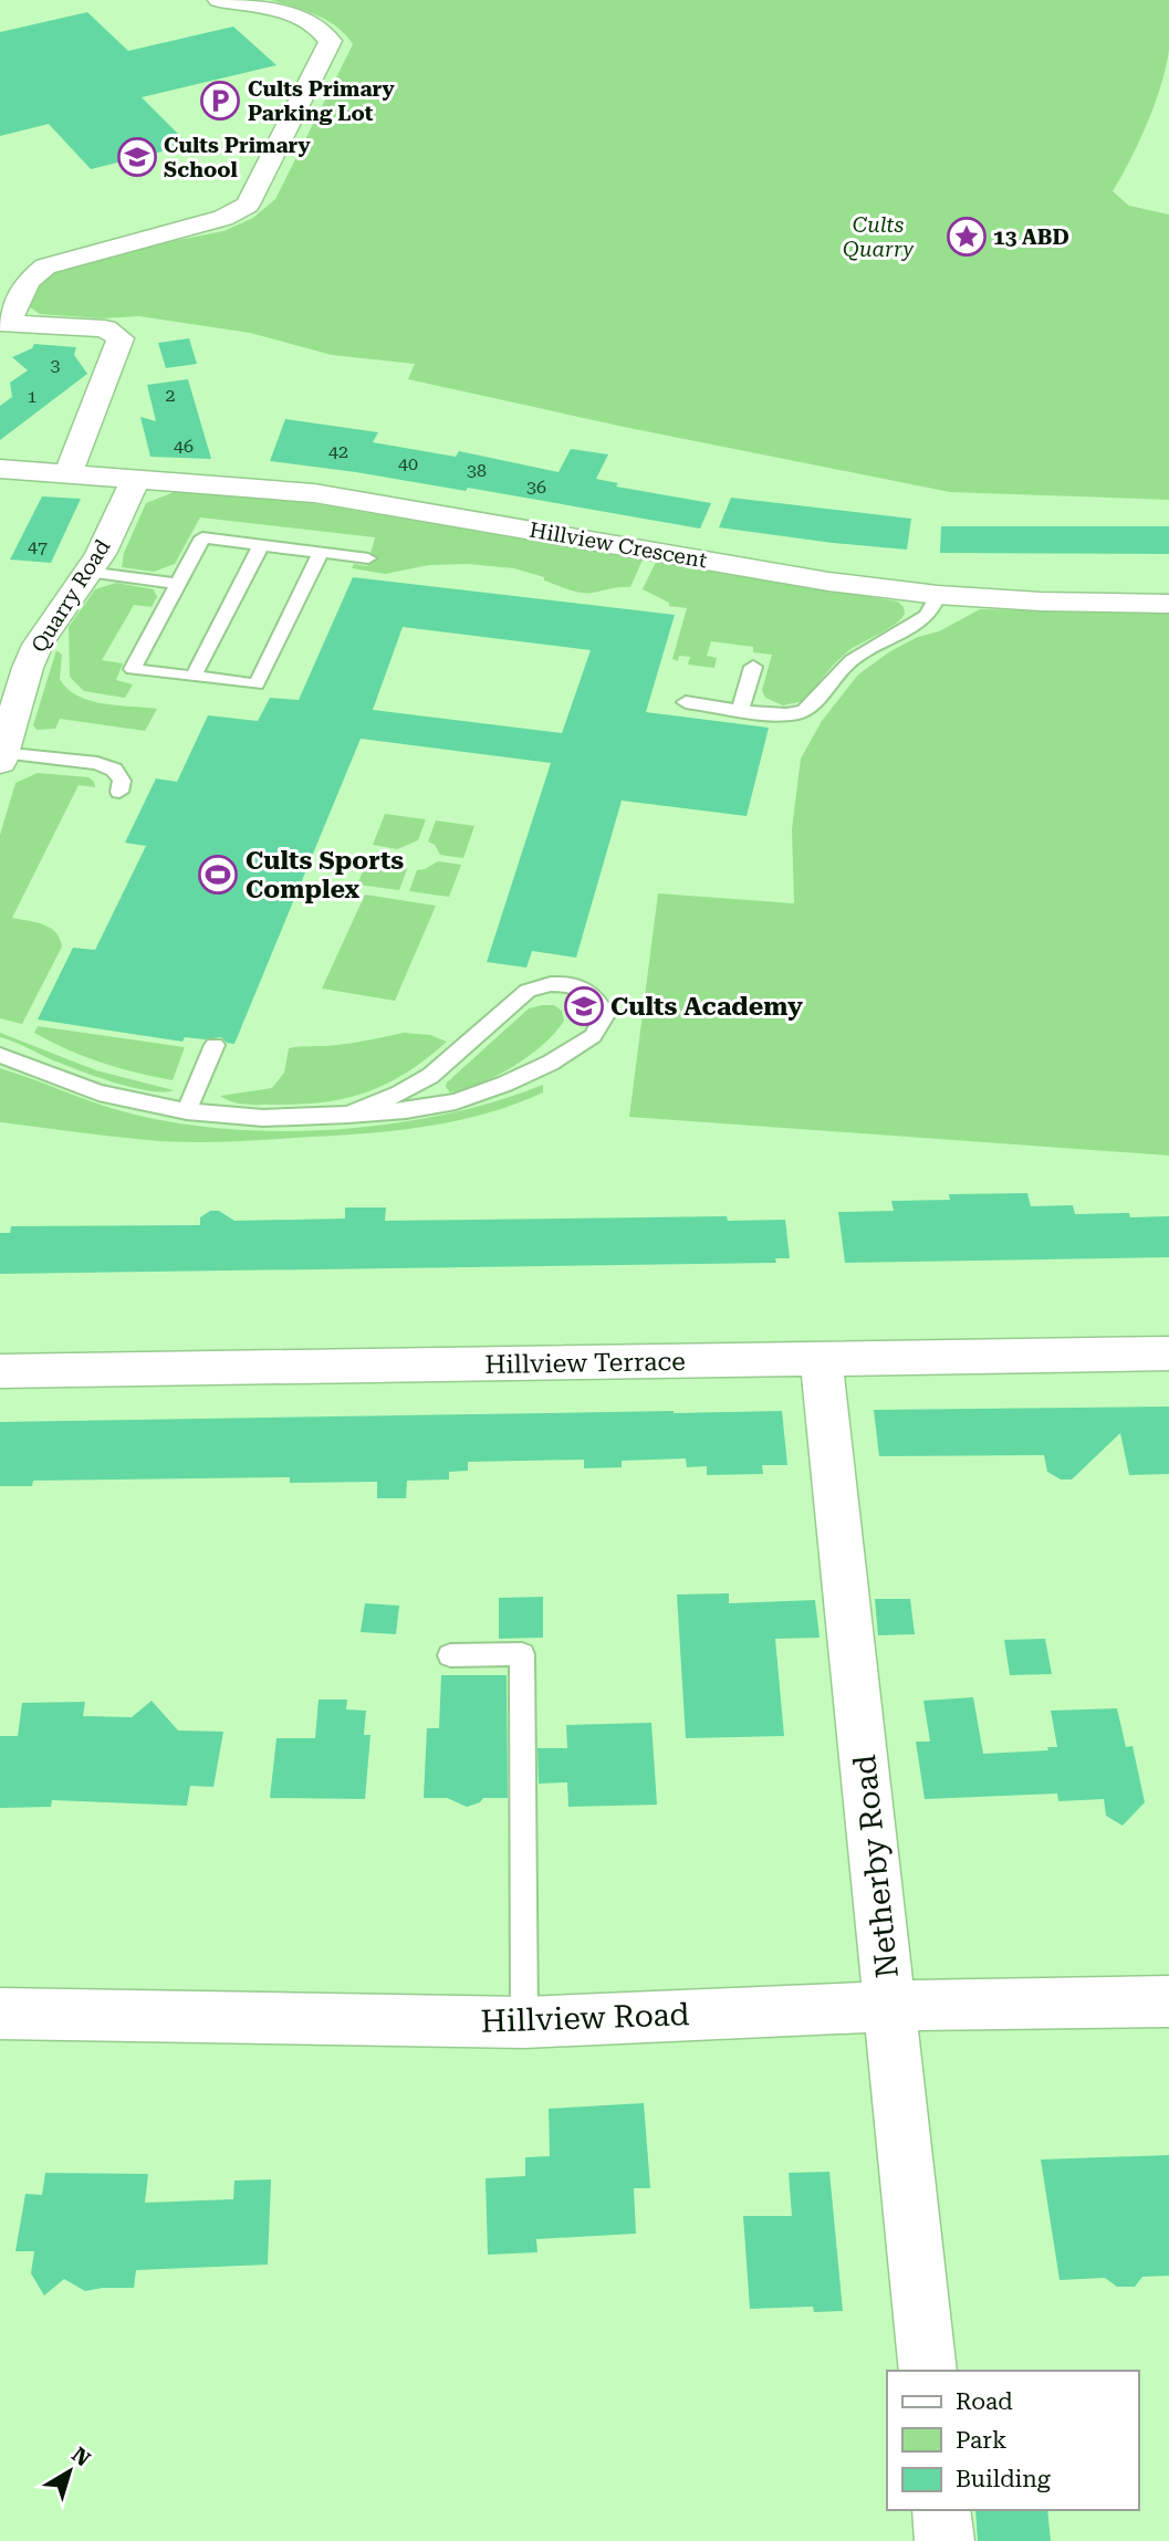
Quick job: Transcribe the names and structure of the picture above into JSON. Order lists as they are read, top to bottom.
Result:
{
  "streets": {
    "street": [
      "Hillview Crescent",
      "Quarry Road",
      "Hillview Terrace",
      "Netherby Road",
      "Hillview Road"
    ]
  },
  "crossings": [
    ["Hillview Crescent", "Quarry Road"],
    ["Hillview Terrace", "Netherby Road"],
    ["Netherby Road", "Hillview Road"]
  ],
  "parks": ["Cults Quarry"],
  "places": {
    "parking": ["Cults Primary Parking Lot"],
    "school or university": ["Cults Primary School", "Cults Academy"],
    "place": ["13 ABD"],
    "sports": ["Cults Sports Complex"]
  },
  "house_numbers": [
    "3",
    "2",
    "1",
    "46",
    "42",
    "40",
    "38",
    "36",
    "47"
  ],
  "legend": ["Road", "Park", "Building"],
  "north": "top right"
}
